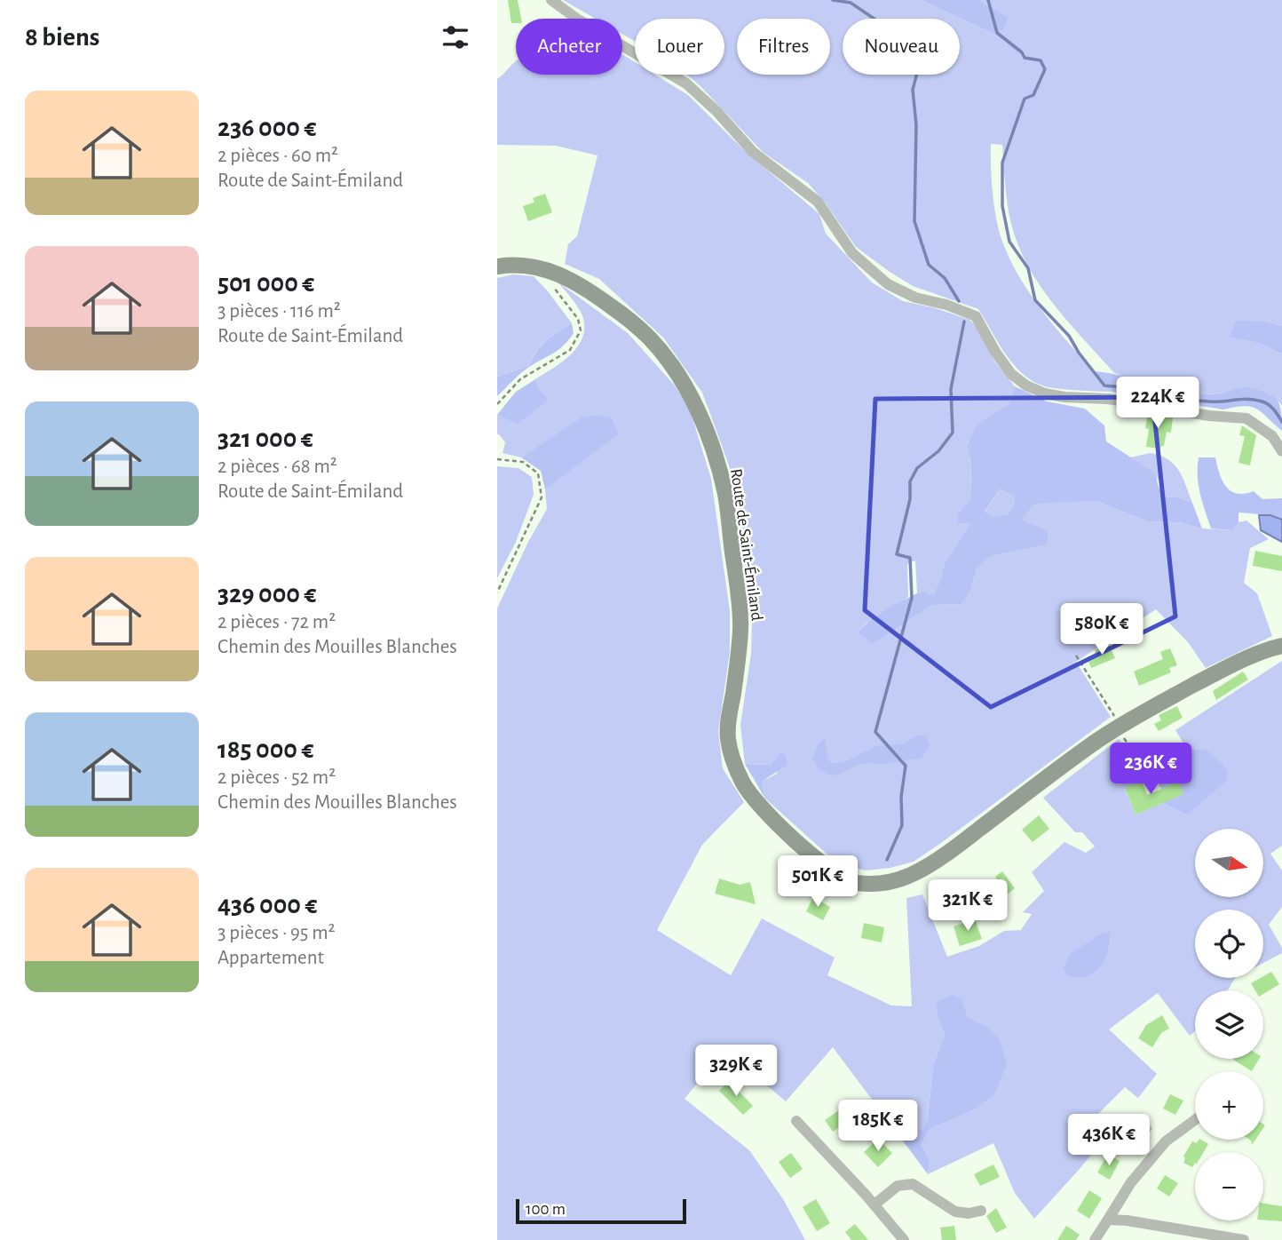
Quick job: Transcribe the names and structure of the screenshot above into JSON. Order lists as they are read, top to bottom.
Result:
{
  "streets": {
    "main road": ["Route de Saint-Émiland"]
  },
  "scale_bar": "100 m",
  "north": "right",
  "page": {
    "heading": "8 biens",
    "chip": [
      "Acheter",
      "Louer",
      "Filtres",
      "Nouveau"
    ],
    "list": [
      {
        "name": "236 000 €",
        "note": "2 pièces · 60 m² · Route de Saint-Émiland"
      },
      {
        "name": "501 000 €",
        "note": "3 pièces · 116 m² · Route de Saint-Émiland"
      },
      {
        "name": "321 000 €",
        "note": "2 pièces · 68 m² · Route de Saint-Émiland"
      },
      {
        "name": "329 000 €",
        "note": "2 pièces · 72 m² · Chemin des Mouilles Blanches"
      },
      {
        "name": "185 000 €",
        "note": "2 pièces · 52 m² · Chemin des Mouilles Blanches"
      },
      {
        "name": "436 000 €",
        "note": "3 pièces · 95 m² · Appartement"
      }
    ],
    "price": [
      "224K €",
      "580K €",
      "236K €",
      "501K €",
      "321K €",
      "329K €",
      "185K €",
      "436K €"
    ],
    "map_buttons": ["+", "−"],
    "scale": "100 m"
  }
}
